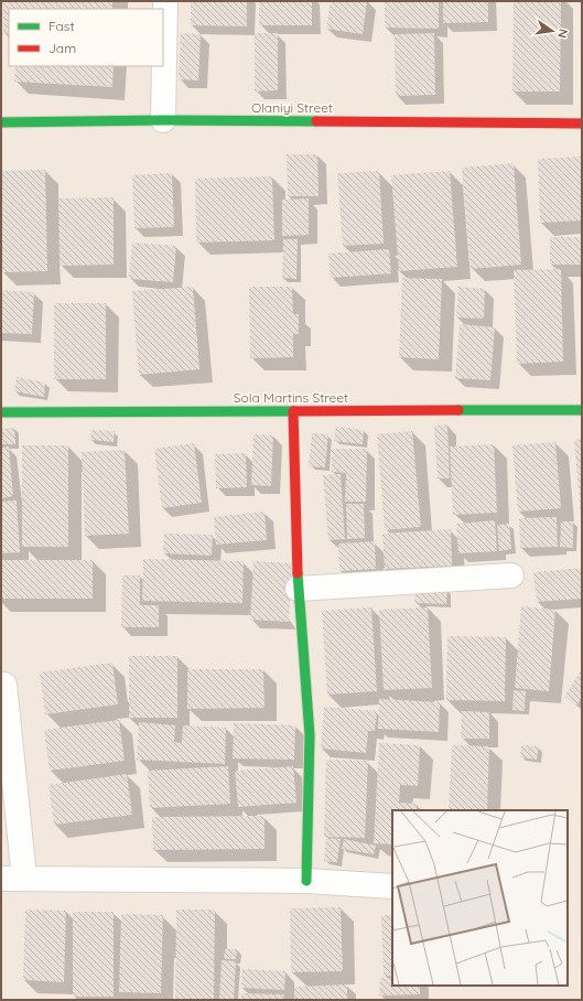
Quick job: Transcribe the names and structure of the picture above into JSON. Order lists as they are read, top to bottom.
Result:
{
  "streets": {
    "street": ["Olaniyi Street", "Sola Martins Street"]
  },
  "legend": ["Fast", "Jam"],
  "north": "right"
}
